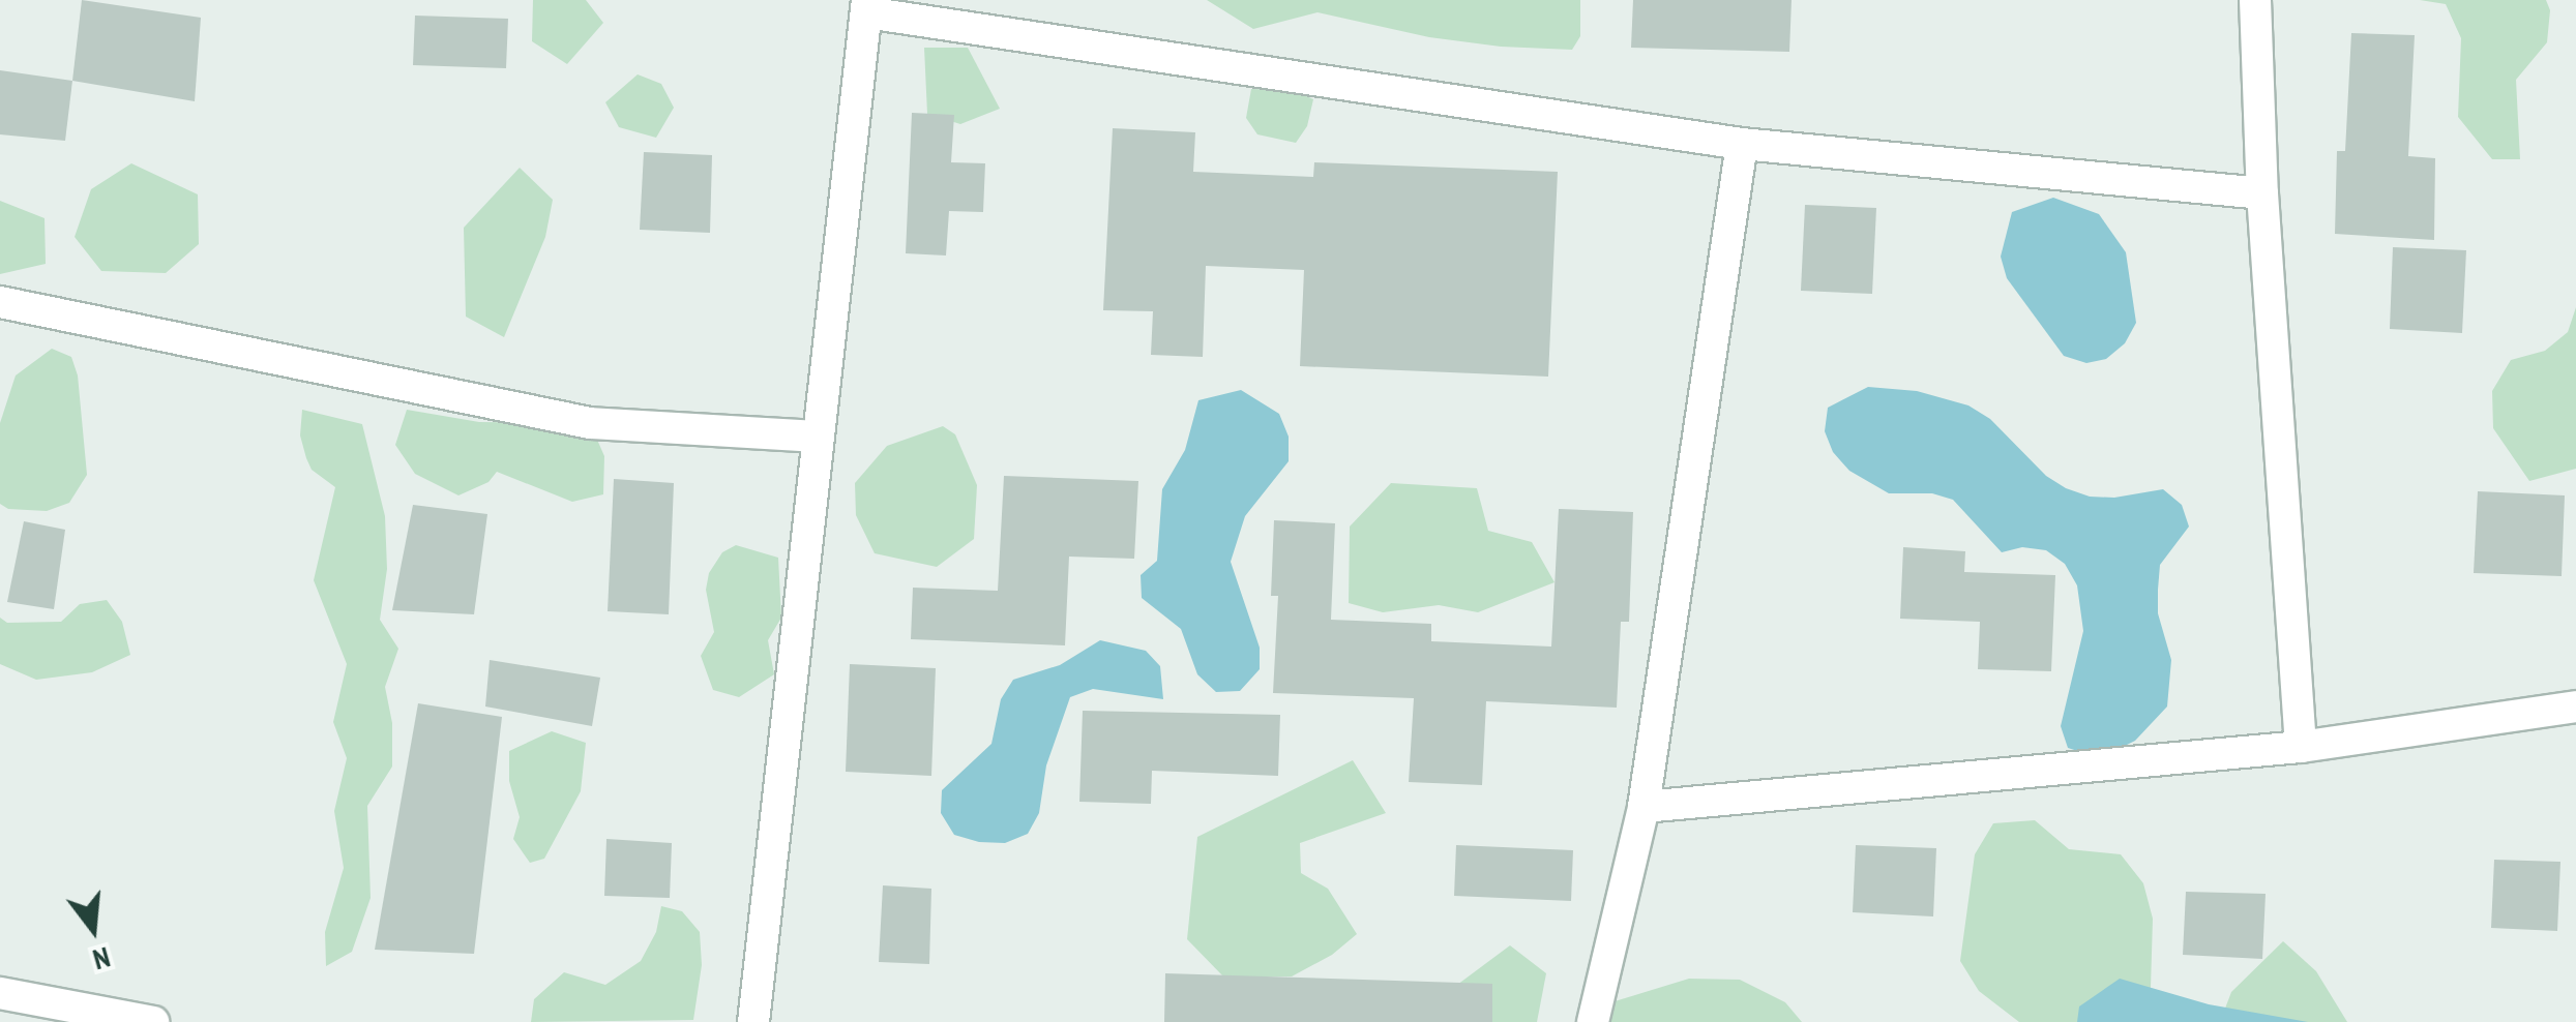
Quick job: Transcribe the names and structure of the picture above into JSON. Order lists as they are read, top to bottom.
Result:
{
  "north": "bottom"
}
